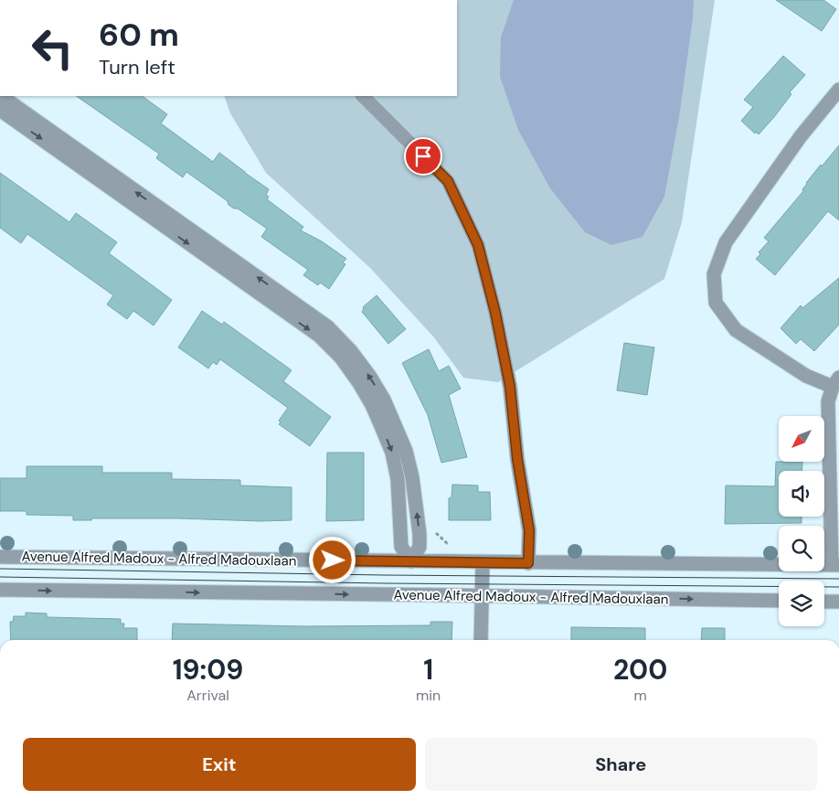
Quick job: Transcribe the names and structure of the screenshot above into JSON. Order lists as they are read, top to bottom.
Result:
{
  "streets": {
    "street": ["Avenue Alfred Madoux - Alfred Madouxlaan"]
  },
  "north": "bottom left",
  "page": {
    "turn": ["60 m", "Turn left"],
    "eta": [
      "19:09",
      "Arrival",
      "1",
      "min",
      "200",
      "m"
    ],
    "buttons": ["Exit", "Share"]
  }
}
